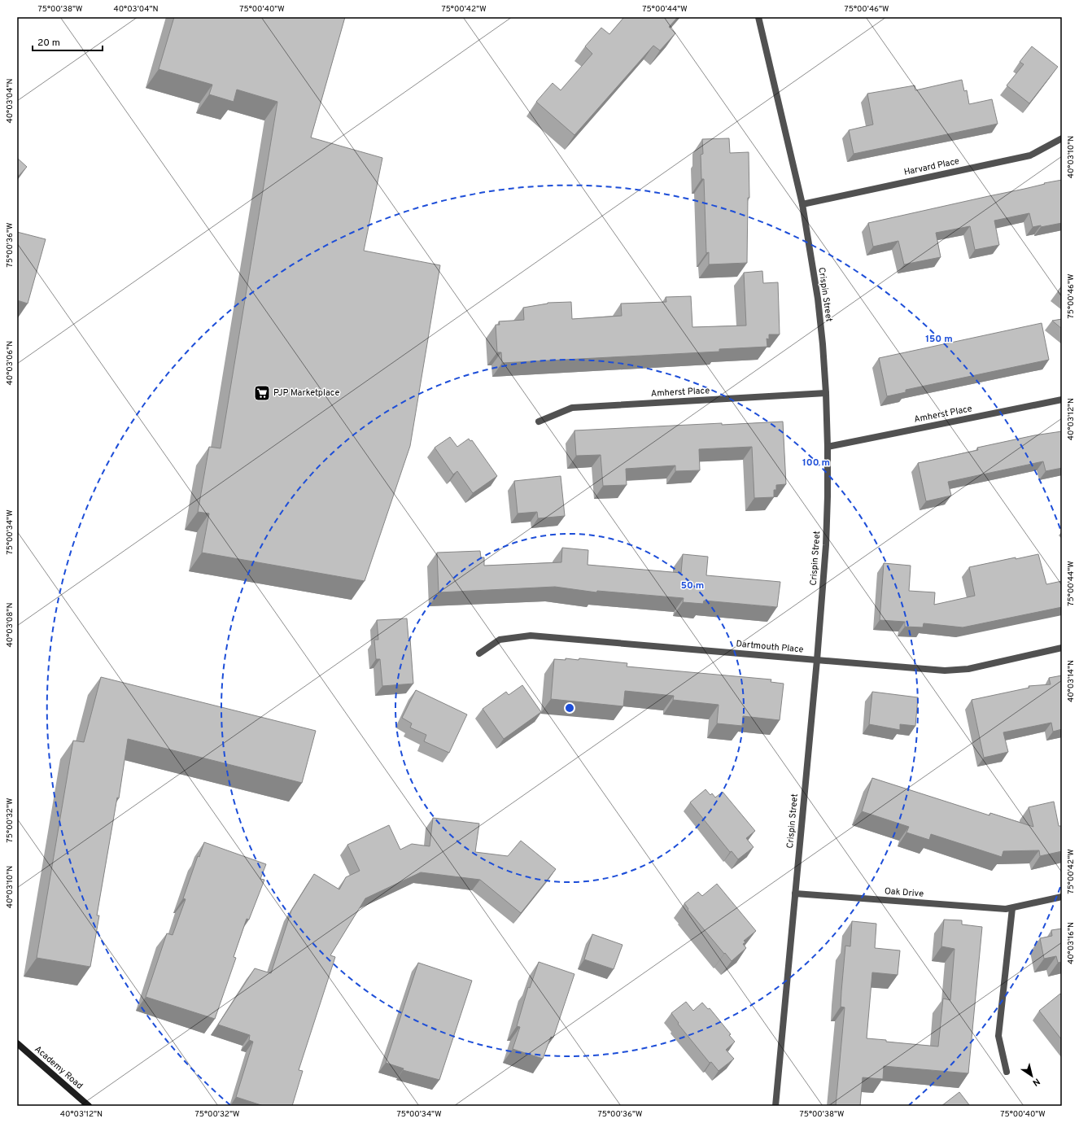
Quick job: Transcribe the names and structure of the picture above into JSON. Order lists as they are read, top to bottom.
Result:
{
  "streets": {
    "main road": ["Academy Road"],
    "street": [
      "Harvard Place",
      "Crispin Street",
      "Amherst Place",
      "Dartmouth Place",
      "Oak Drive"
    ]
  },
  "crossings": [
    ["Harvard Place", "Crispin Street"],
    ["Crispin Street", "Amherst Place"],
    ["Crispin Street", "Dartmouth Place"],
    ["Crispin Street", "Oak Drive"]
  ],
  "places": {
    "supermarket": ["PJP Marketplace"]
  },
  "scale_bar": "20 m",
  "north": "bottom right",
  "coordinates": [
    "75°00'38\"W",
    "40°03'04\"N",
    "75°00'40\"W",
    "75°00'42\"W",
    "75°00'44\"W",
    "75°00'46\"W",
    "40°03'10\"N",
    "75°00'36\"W",
    "40°03'06\"N",
    "40°03'12\"N",
    "75°00'34\"W",
    "40°03'08\"N",
    "40°03'14\"N",
    "75°00'32\"W",
    "40°03'16\"N"
  ],
  "rings": ["150 m", "100 m", "50 m"]
}
